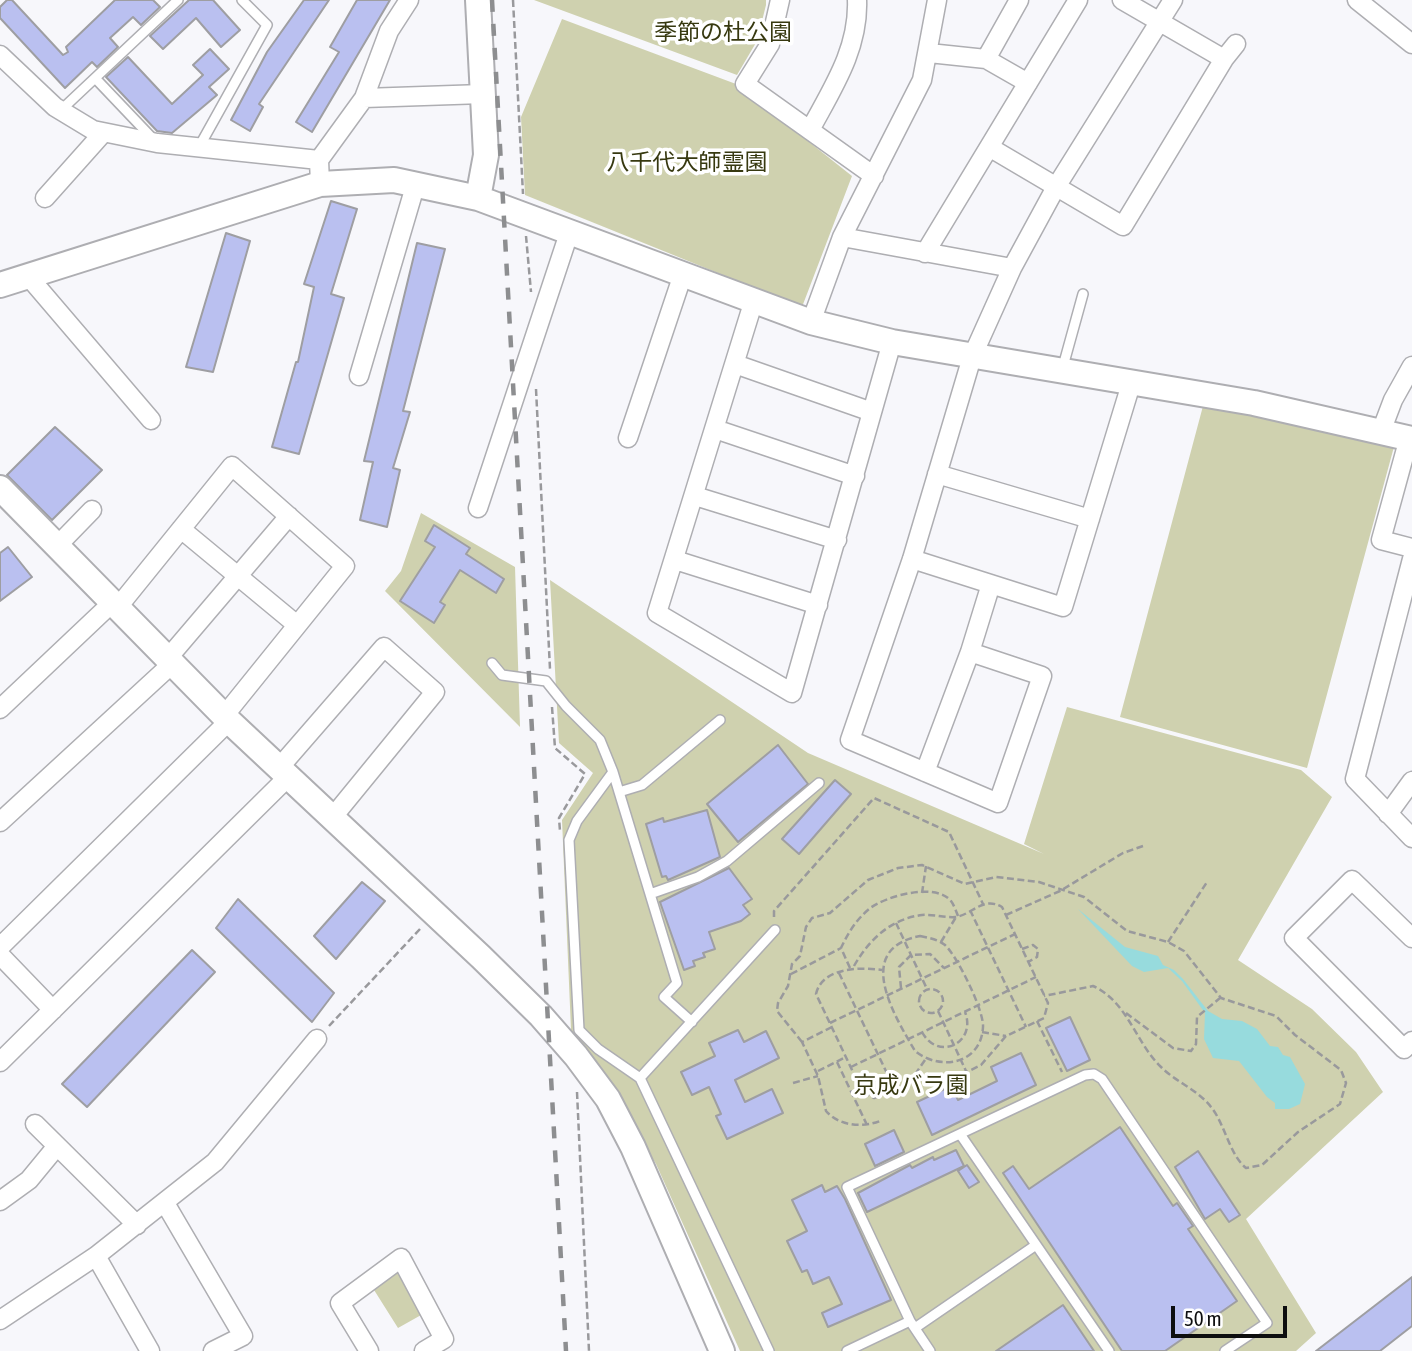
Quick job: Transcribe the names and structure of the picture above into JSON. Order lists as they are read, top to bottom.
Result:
{
  "parks": ["季節の杜公園", "八千代大師霊園", "京成バラ園"],
  "scale_bar": "50 m"
}
